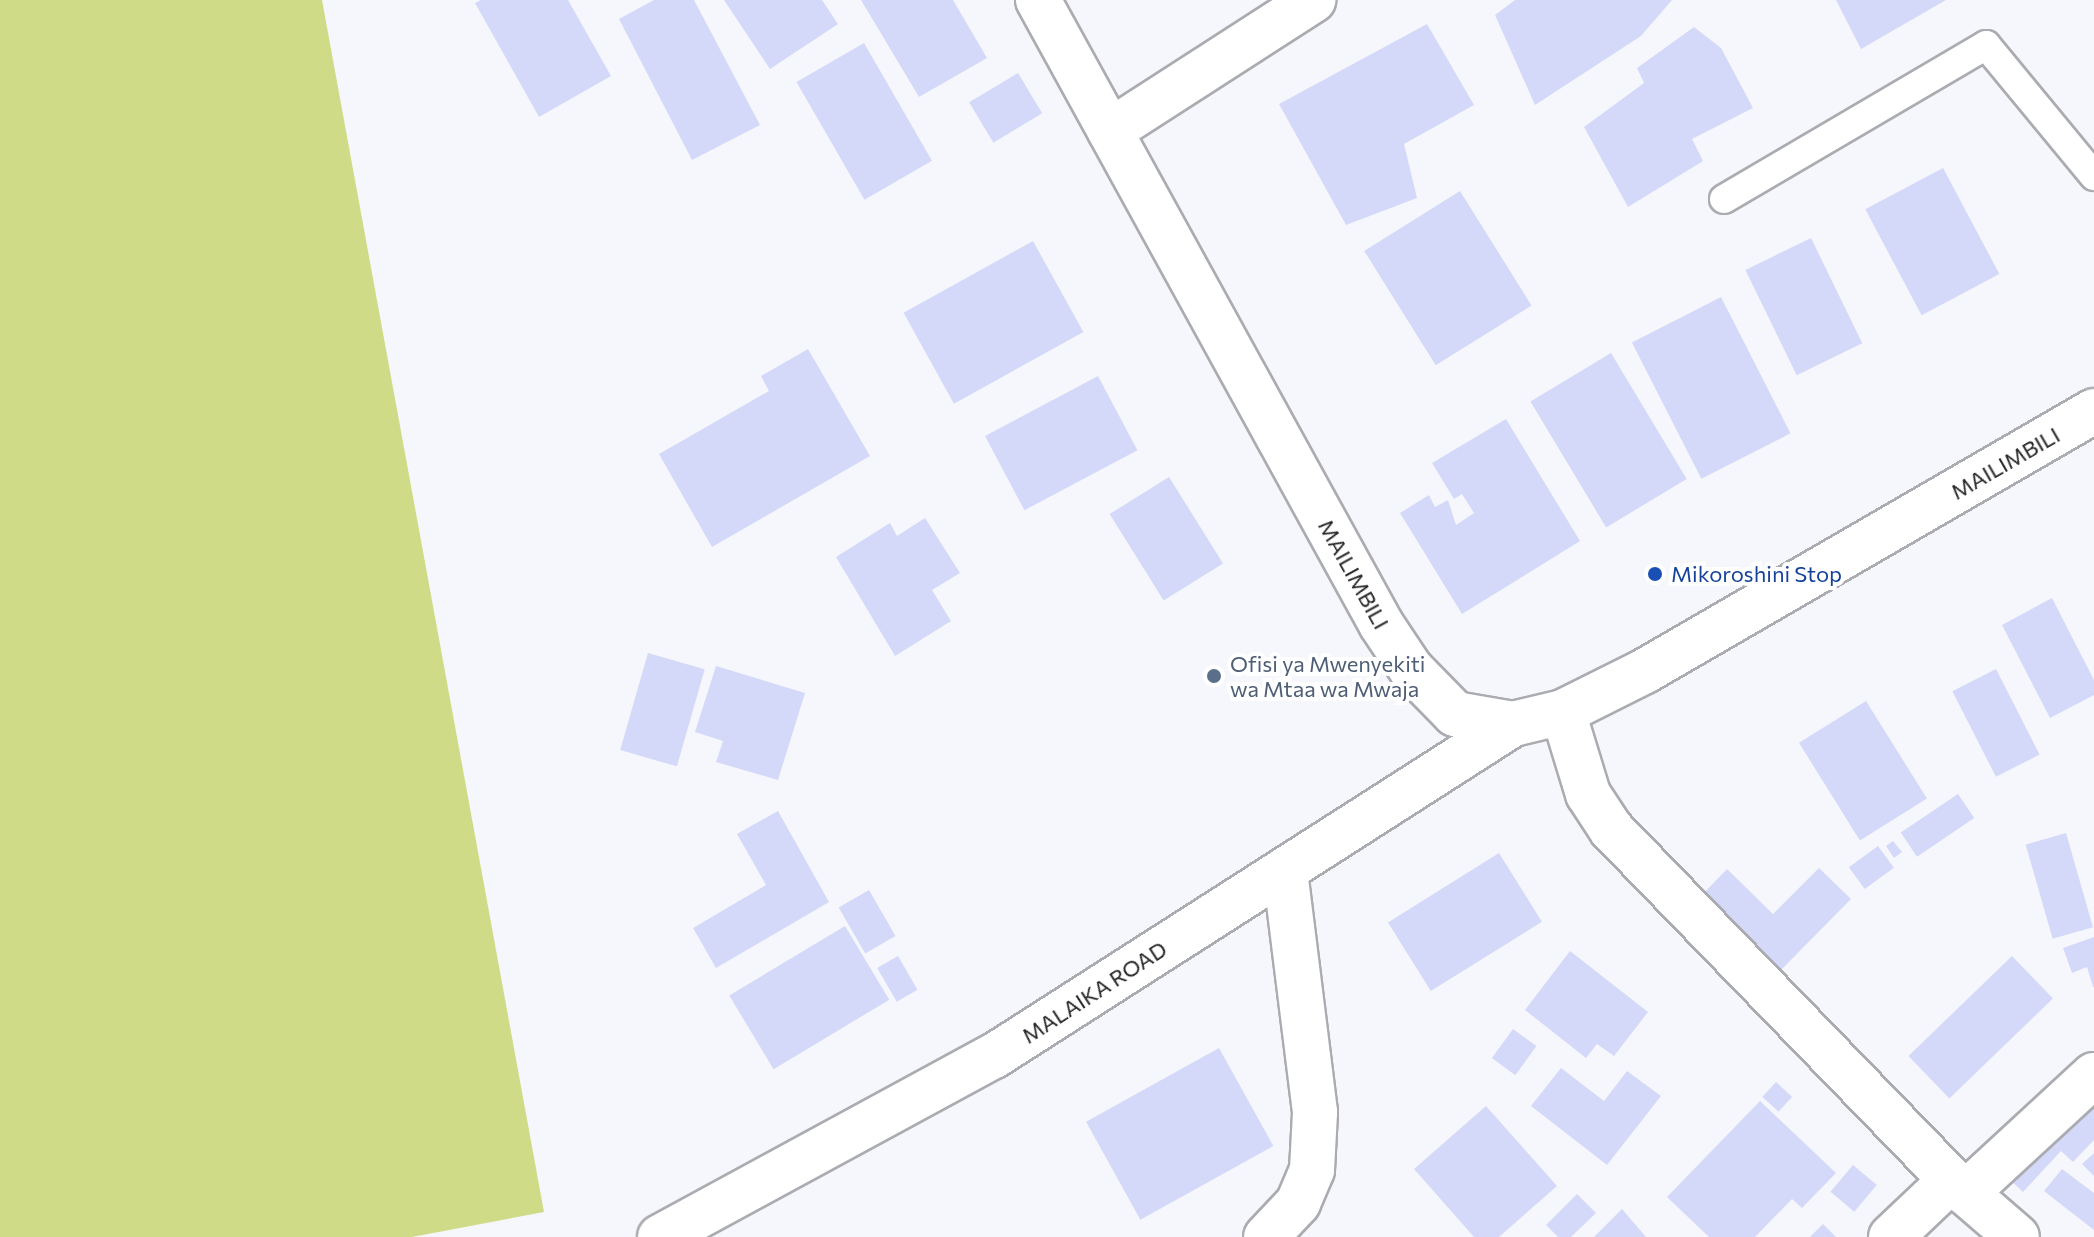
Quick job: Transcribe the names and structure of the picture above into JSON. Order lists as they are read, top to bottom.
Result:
{
  "streets": {
    "street": ["MAILIMBILI", "MALAIKA ROAD"]
  },
  "crossings": [
    ["MAILIMBILI", "MALAIKA ROAD"]
  ],
  "places": ["Mikoroshini Stop", "Ofisi ya Mwenyekiti wa Mtaa wa Mwaja"]
}
